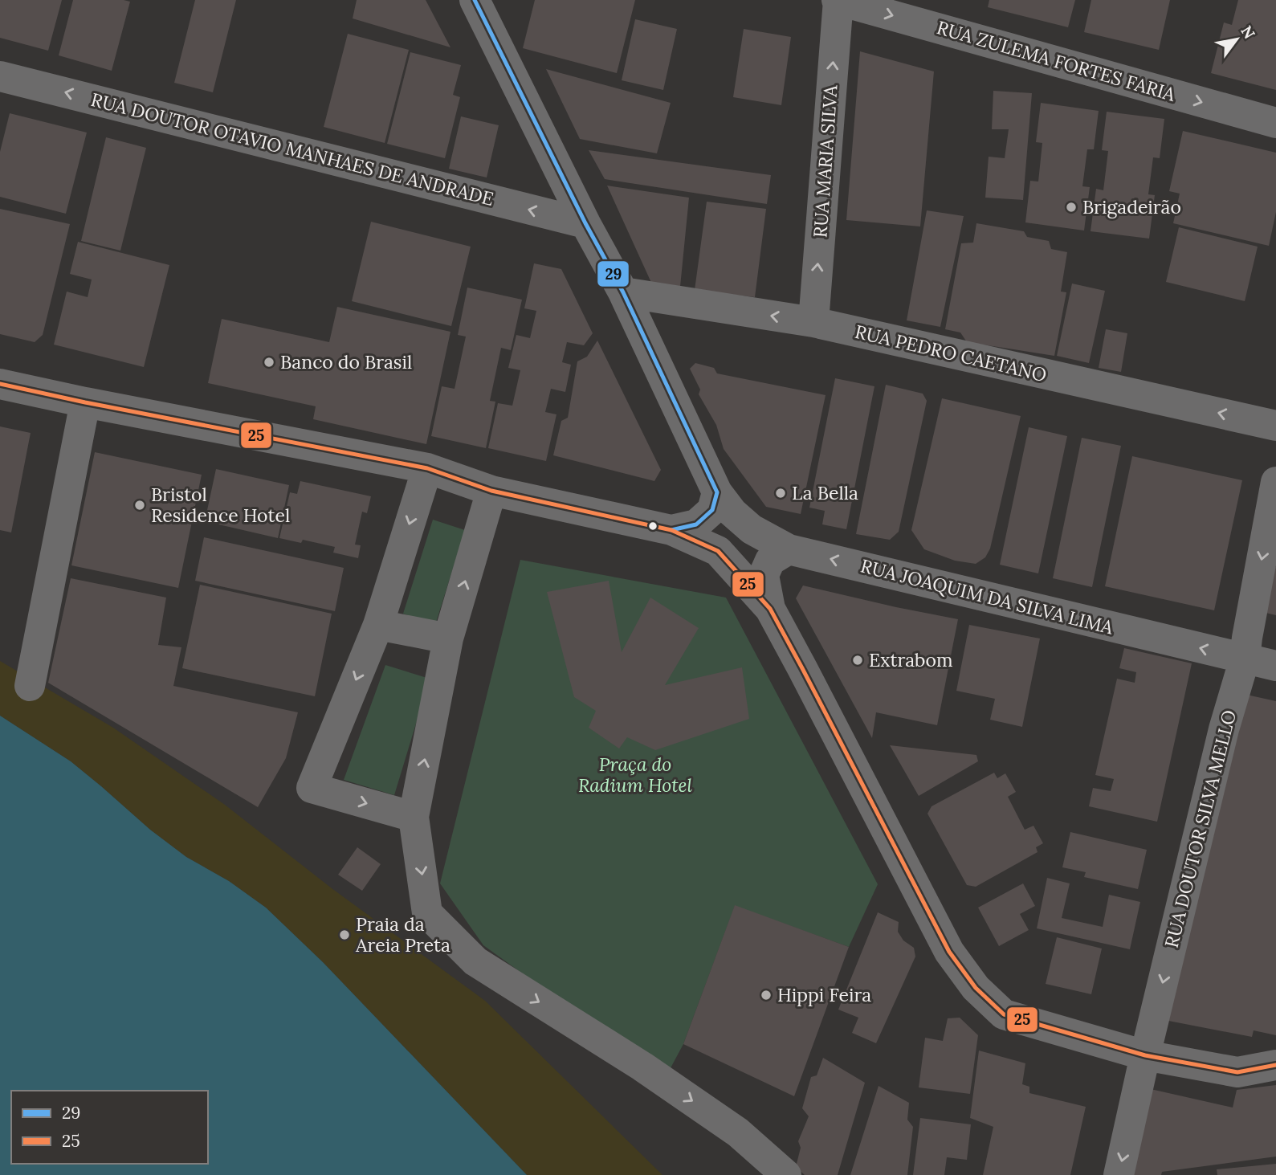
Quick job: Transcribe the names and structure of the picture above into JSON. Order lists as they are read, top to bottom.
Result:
{
  "streets": {
    "street": [
      "RUA ZULEMA FORTES FARIA",
      "RUA DOUTOR OTAVIO MANHAES DE ANDRADE",
      "RUA MARIA SILVA",
      "RUA PEDRO CAETANO",
      "RUA JOAQUIM DA SILVA LIMA",
      "RUA DOUTOR SILVA MELLO"
    ]
  },
  "crossings": [
    ["RUA ZULEMA FORTES FARIA", "RUA MARIA SILVA"],
    ["RUA DOUTOR OTAVIO MANHAES DE ANDRADE", "RUA JOAQUIM DA SILVA LIMA"],
    ["RUA MARIA SILVA", "RUA PEDRO CAETANO"],
    ["RUA PEDRO CAETANO", "RUA JOAQUIM DA SILVA LIMA"],
    ["RUA JOAQUIM DA SILVA LIMA", "RUA DOUTOR SILVA MELLO"]
  ],
  "one_way": [
    "RUA ZULEMA FORTES FARIA",
    "RUA DOUTOR OTAVIO MANHAES DE ANDRADE",
    "RUA MARIA SILVA",
    "RUA PEDRO CAETANO",
    "RUA JOAQUIM DA SILVA LIMA",
    "RUA DOUTOR SILVA MELLO"
  ],
  "parks": ["Praça do Radium Hotel"],
  "places": [
    "Brigadeirão",
    "Banco do Brasil",
    "La Bella",
    "Bristol Residence Hotel",
    "Extrabom",
    "Praia da Areia Preta",
    "Hippi Feira"
  ],
  "lines": ["transit line 29", "transit line 25"],
  "legend": ["29", "25"],
  "north": "top right"
}
